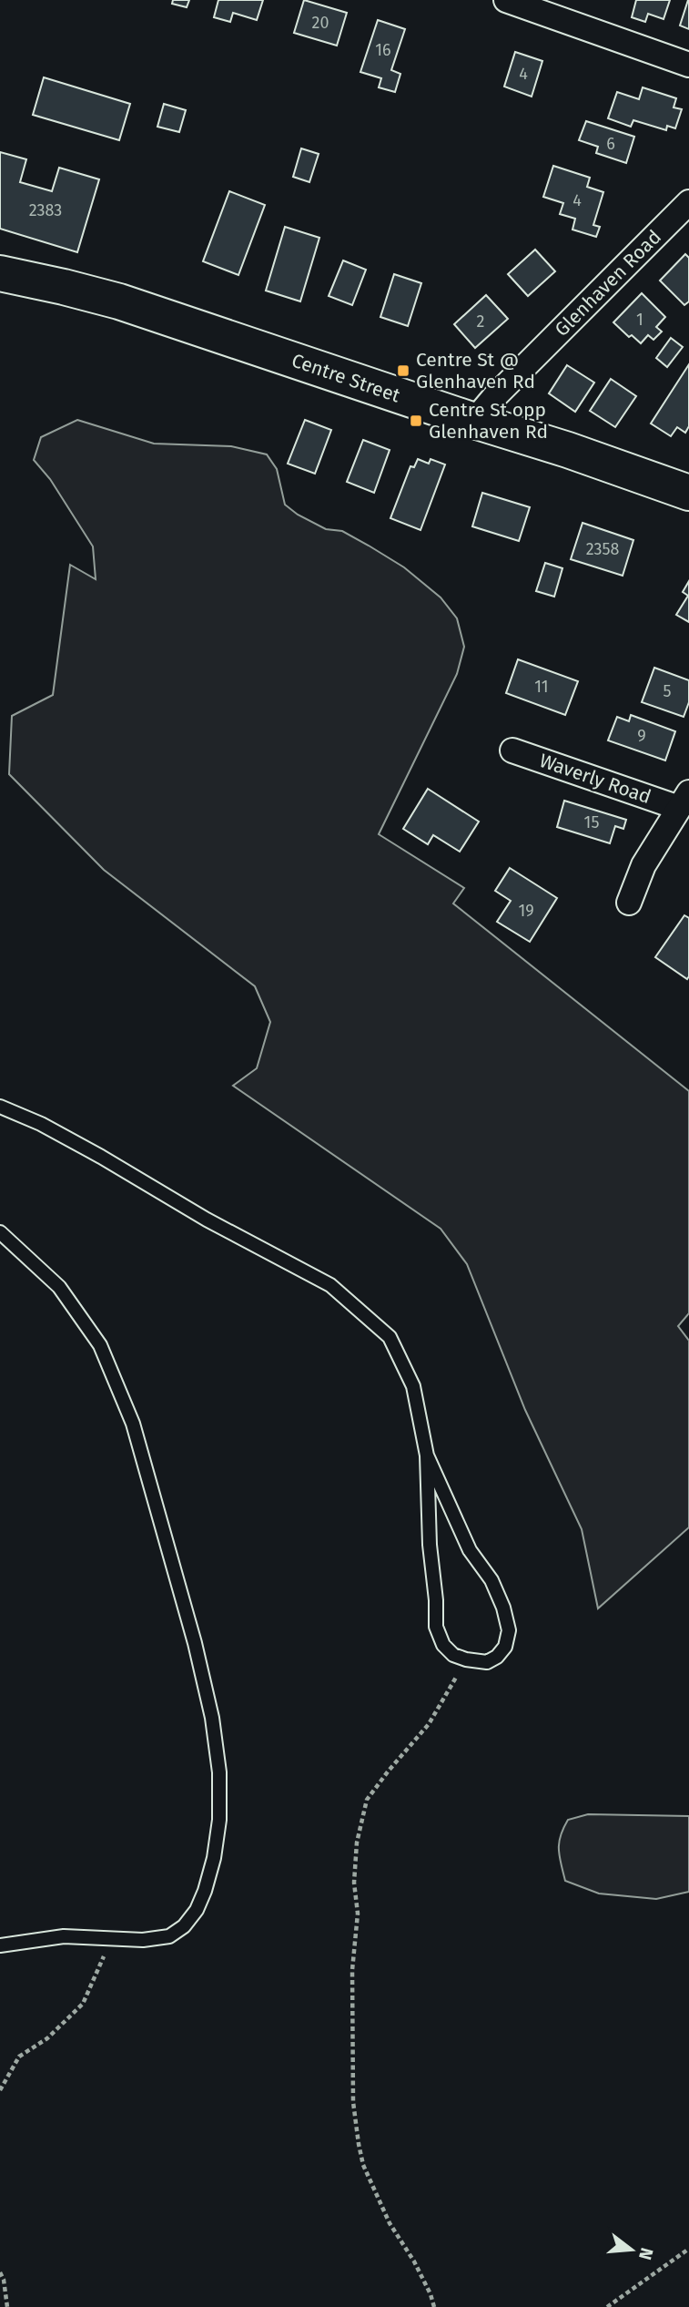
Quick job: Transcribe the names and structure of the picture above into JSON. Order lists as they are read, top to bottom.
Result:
{
  "streets": {
    "main road": ["Centre Street"],
    "street": ["Glenhaven Road", "Waverly Road"]
  },
  "crossings": [
    ["Glenhaven Road", "Centre Street"]
  ],
  "places": {
    "transit": ["Centre St @ Glenhaven Rd", "Centre St opp Glenhaven Rd"]
  },
  "house_numbers": [
    "20",
    "16",
    "4",
    "6",
    "4",
    "2383",
    "1",
    "2",
    "2358",
    "11",
    "5",
    "9",
    "15",
    "19"
  ],
  "north": "right"
}
